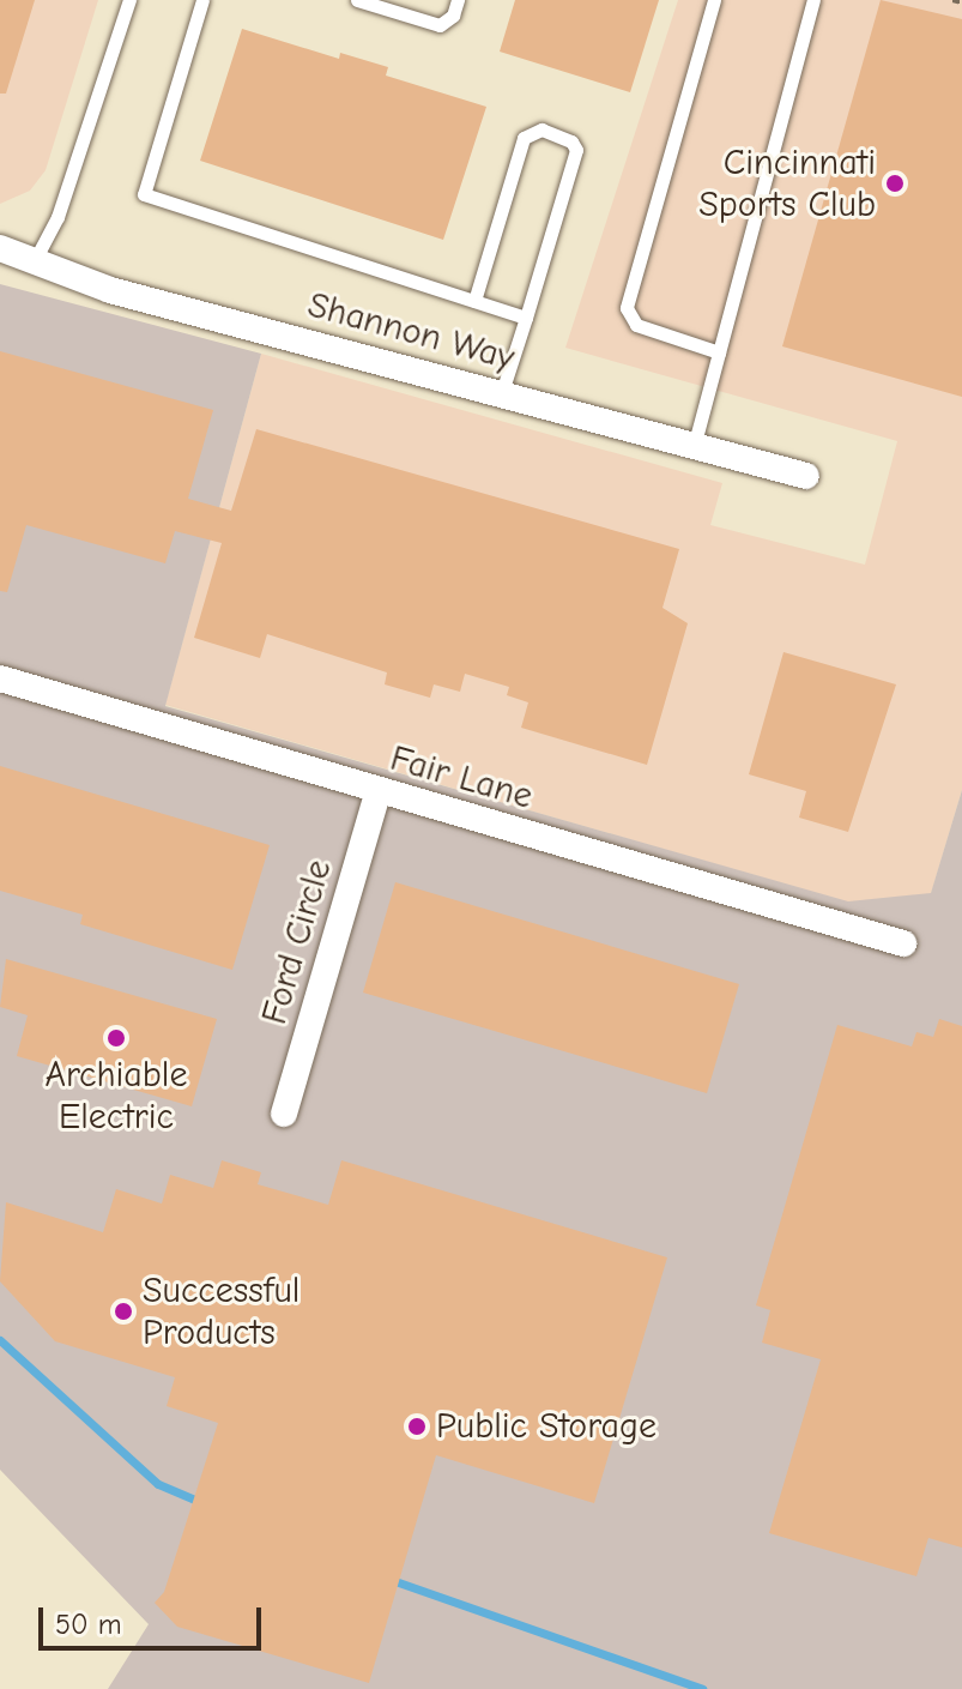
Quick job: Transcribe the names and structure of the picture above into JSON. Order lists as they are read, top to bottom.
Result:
{
  "streets": {
    "street": ["Shannon Way", "Fair Lane", "Ford Circle"]
  },
  "crossings": [
    ["Fair Lane", "Ford Circle"]
  ],
  "places": [
    "Cincinnati Sports Club",
    "Archiable Electric",
    "Successful Products",
    "Public Storage"
  ],
  "scale_bar": "50 m"
}
